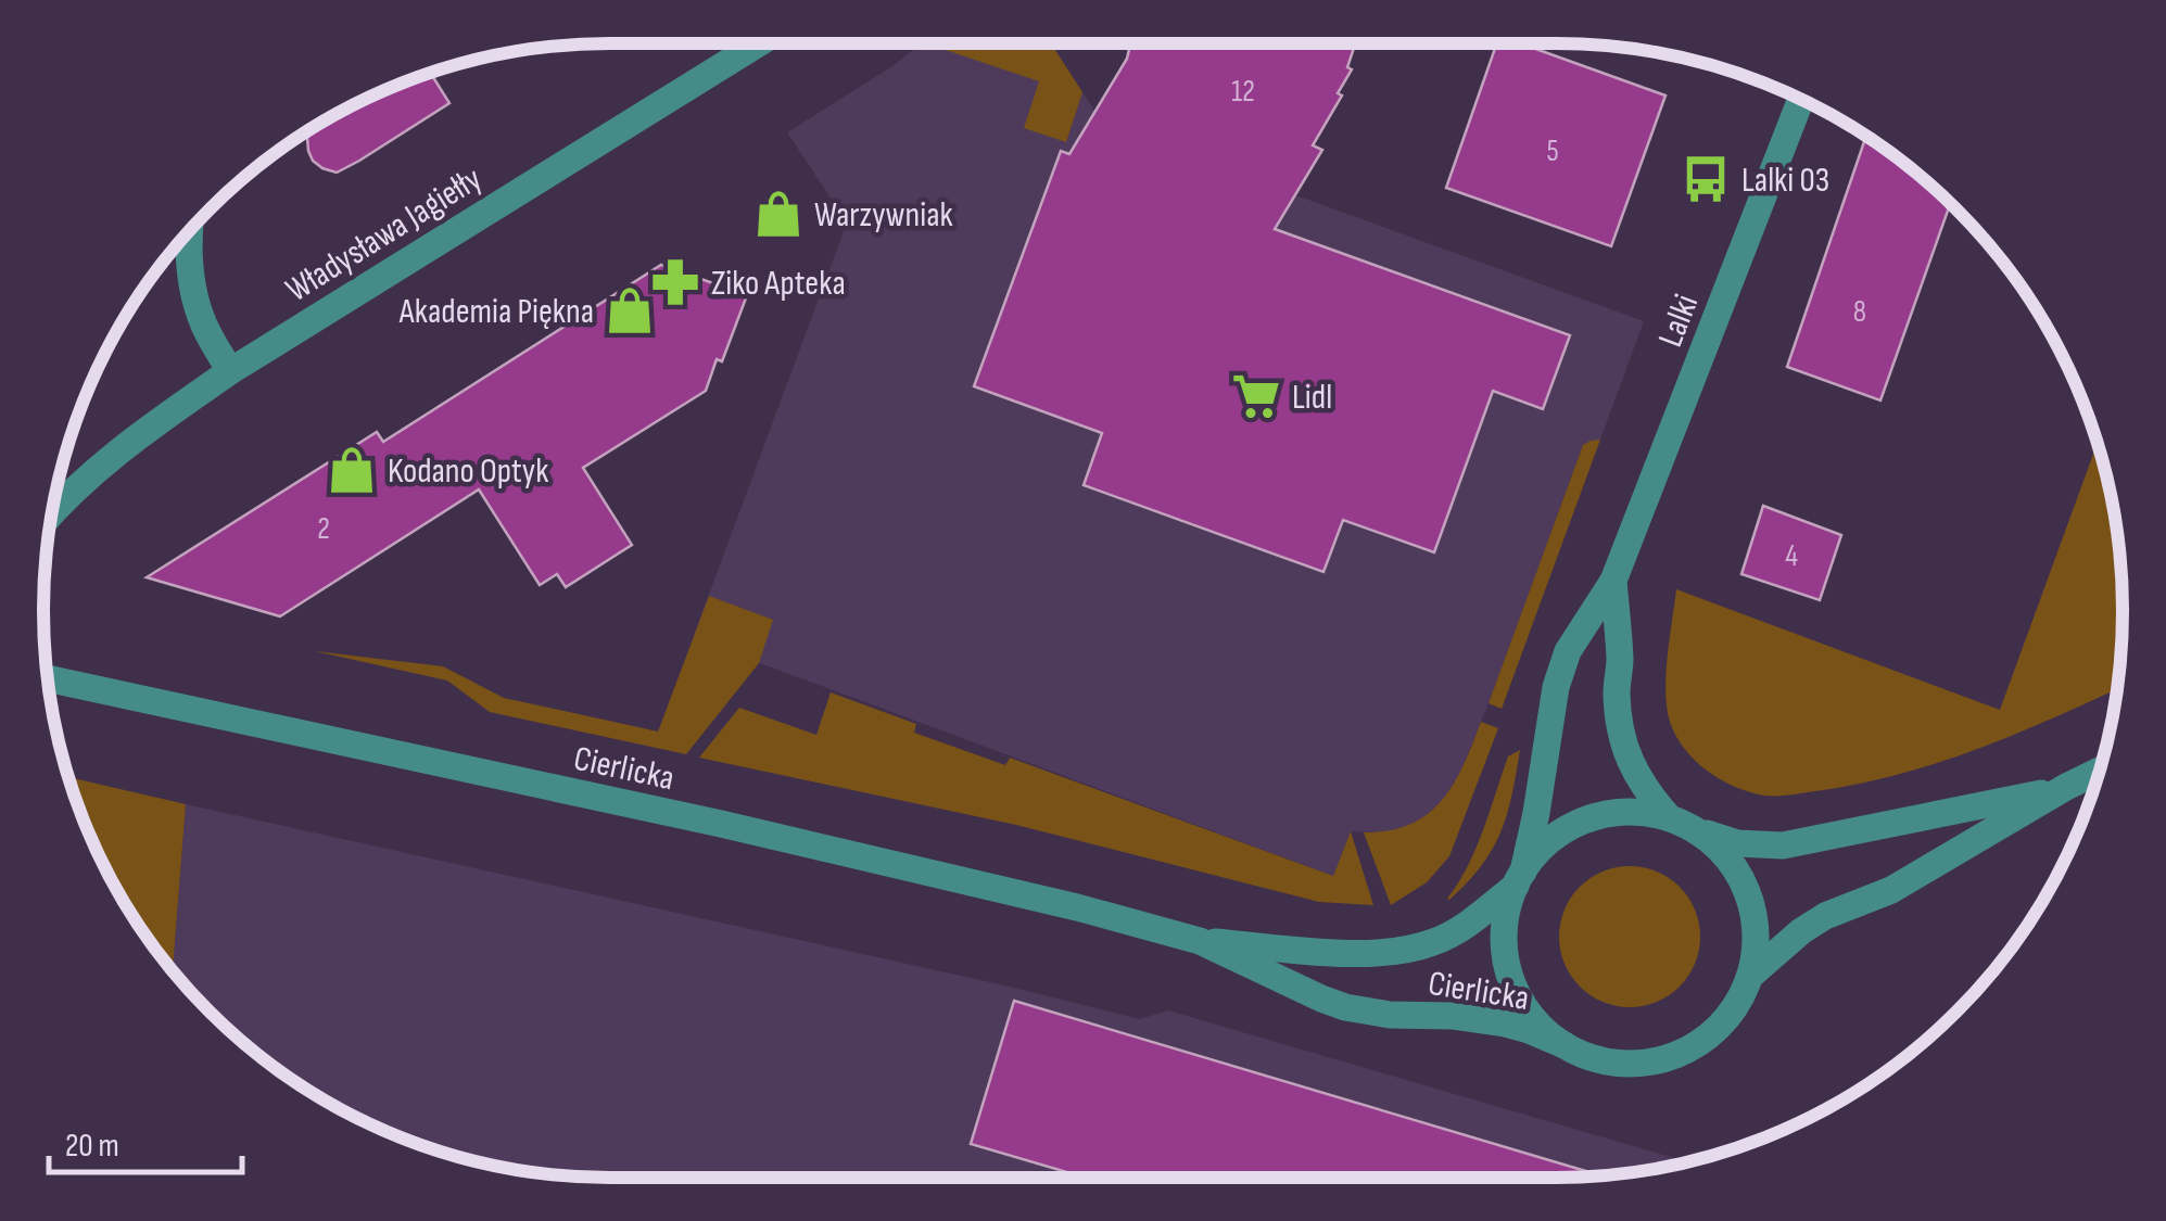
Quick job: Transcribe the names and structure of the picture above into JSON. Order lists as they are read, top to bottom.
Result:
{
  "streets": {
    "street": ["Władysława Jagiełły", "Lalki", "Cierlicka"]
  },
  "crossings": [
    ["Lalki", "Cierlicka"]
  ],
  "places": {
    "bus stop": ["Lalki 03"],
    "shop": ["Warzywniak", "Akademia Piękna", "Kodano Optyk"],
    "pharmacy": ["Ziko Apteka"],
    "supermarket": ["Lidl"]
  },
  "house_numbers": [
    "12",
    "5",
    "8",
    "2",
    "4"
  ],
  "scale_bar": "20 m"
}
